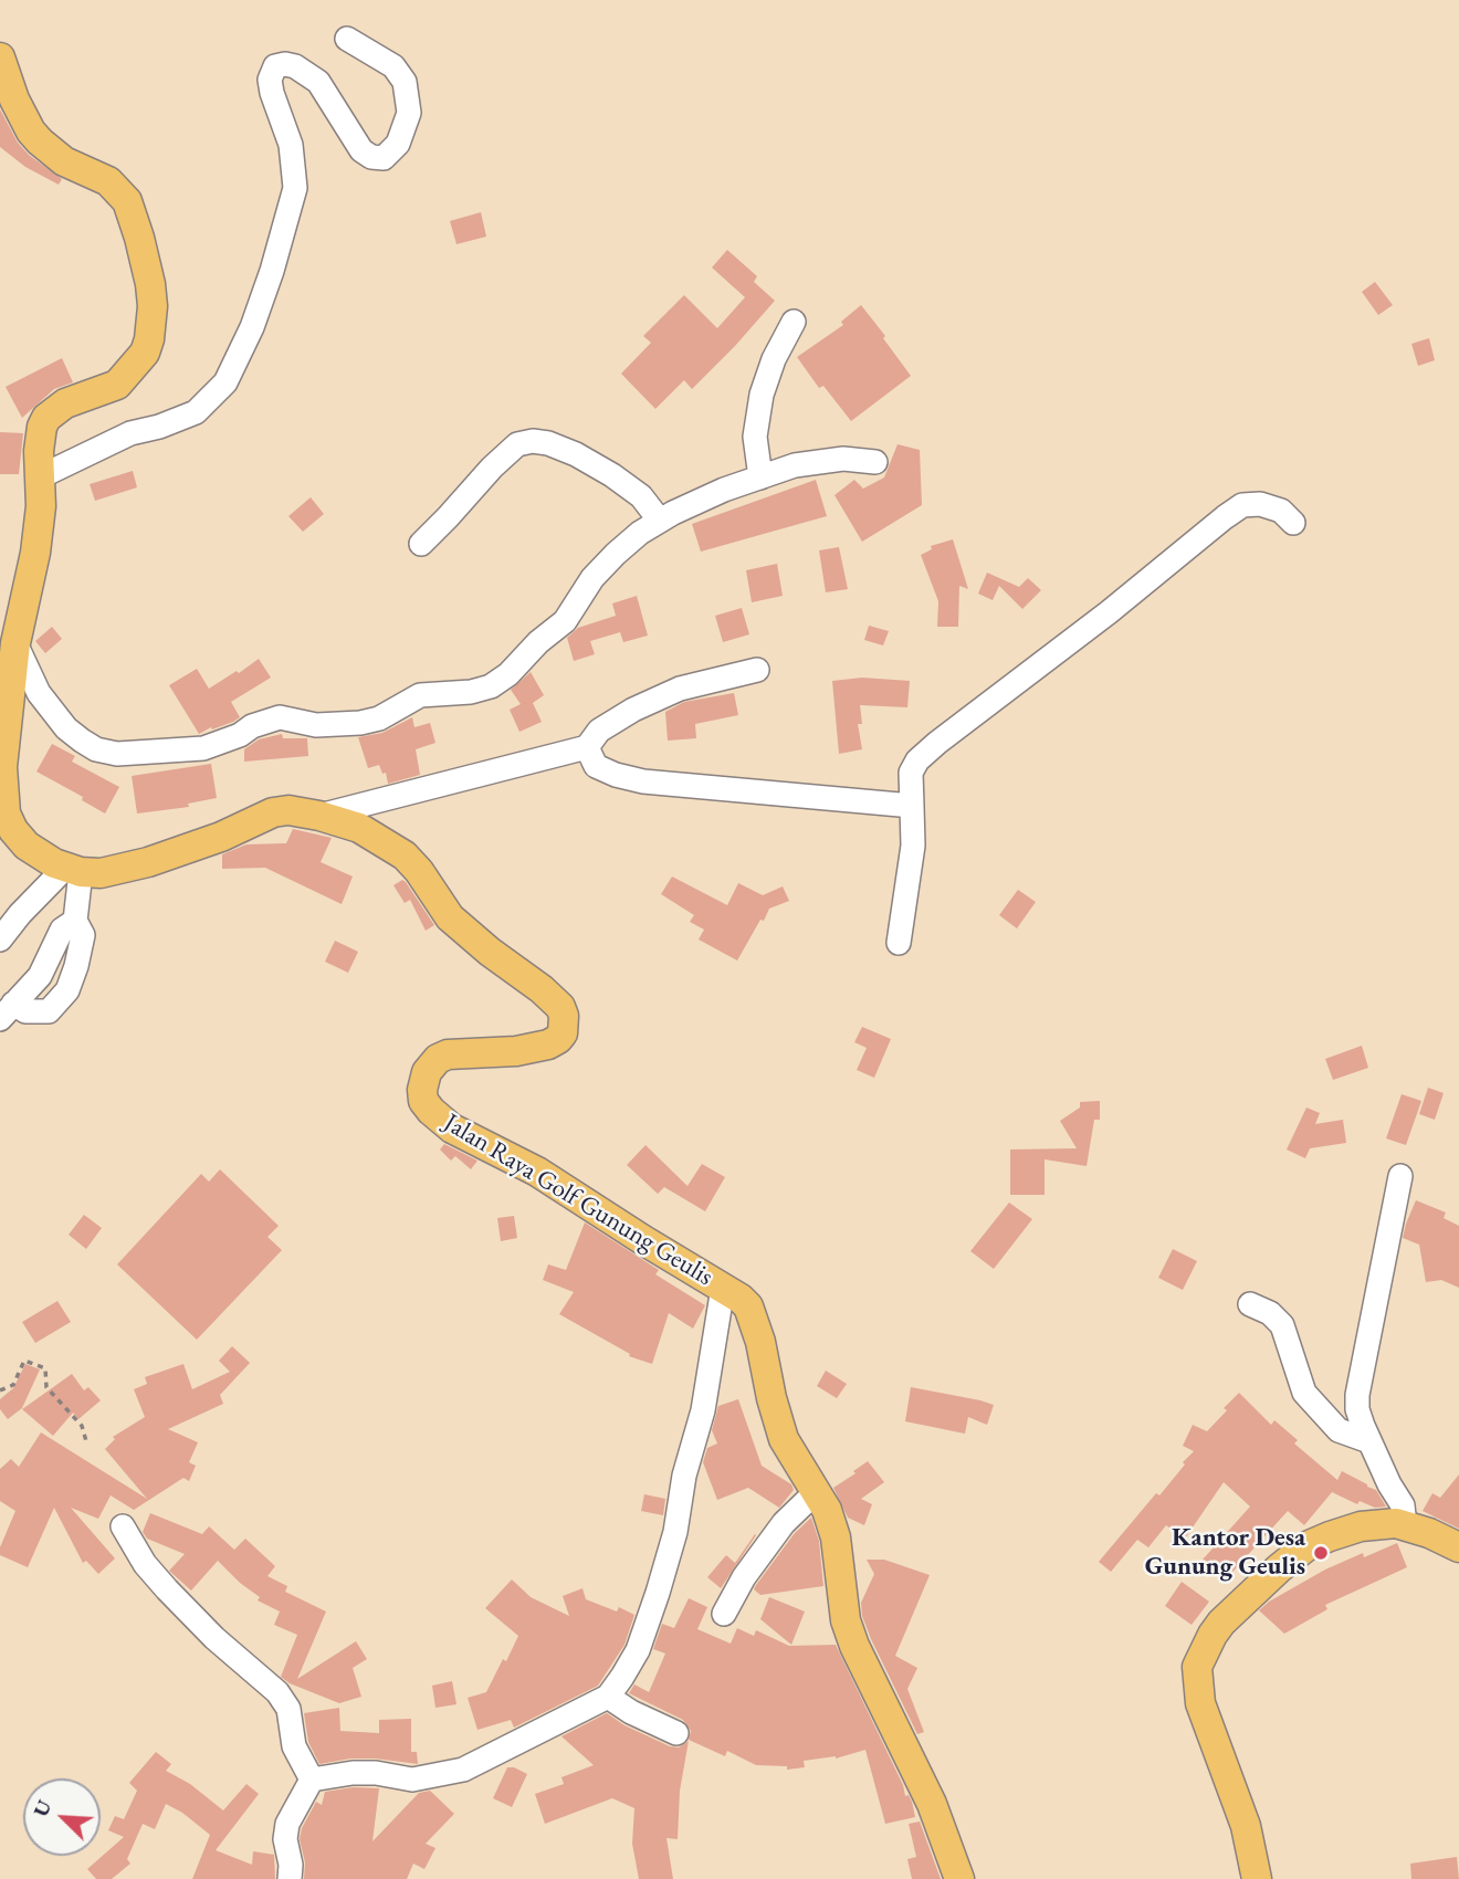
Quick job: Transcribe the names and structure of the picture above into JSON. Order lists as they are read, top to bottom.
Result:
{
  "streets": {
    "main road": ["Jalan Raya Golf Gunung Geulis"]
  },
  "places": ["Kantor Desa Gunung Geulis"],
  "north": "top left"
}
